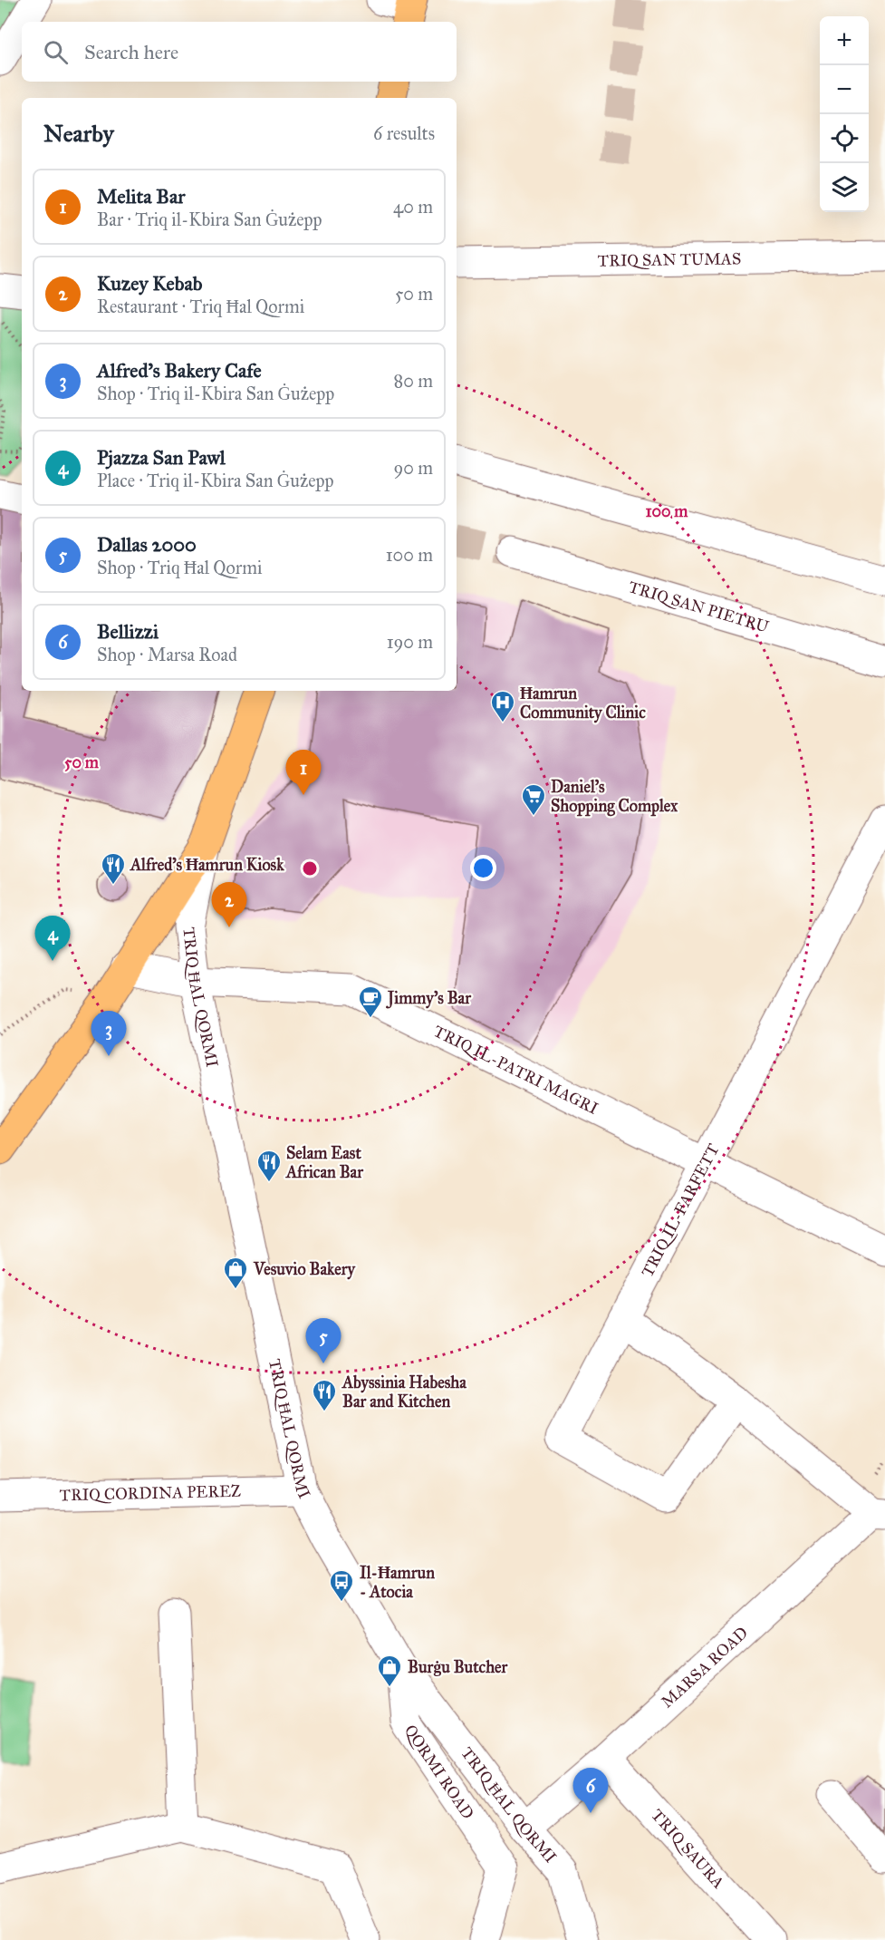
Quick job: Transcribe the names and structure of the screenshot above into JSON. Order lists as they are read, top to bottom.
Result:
{
  "streets": {
    "street": [
      "TRIQ SAN TUMAS",
      "TRIQ SAN PIETRU",
      "TRIQ ĦAL QORMI",
      "TRIQ IL-PATRI MAGRI",
      "TRIQ IL-FARFETT",
      "TRIQ CORDINA PEREZ",
      "MARSA ROAD",
      "QORMI ROAD",
      "TRIQ SAURA"
    ]
  },
  "crossings": [
    ["TRIQ ĦAL QORMI", "TRIQ IL-PATRI MAGRI"],
    ["TRIQ ĦAL QORMI", "TRIQ CORDINA PEREZ"],
    ["TRIQ ĦAL QORMI", "MARSA ROAD"],
    ["TRIQ ĦAL QORMI", "QORMI ROAD"],
    ["TRIQ IL-PATRI MAGRI", "TRIQ IL-FARFETT"],
    ["MARSA ROAD", "TRIQ SAURA"]
  ],
  "places": {
    "hospital": ["Ħamrun Community Clinic"],
    "supermarket": ["Daniel's Shopping Complex"],
    "restaurant": ["Alfred's Ħamrun Kiosk", "Selam East African Bar", "Abyssinia Habesha Bar and Kitchen"],
    "cafe": ["Jimmy’s Bar"],
    "shop": ["Vesuvio Bakery", "Burġu Butcher"],
    "bus stop": ["Il-Ħamrun - Atocia"]
  },
  "page": {
    "map_buttons": ["+", "−"],
    "search": "Search here",
    "heading": ["Nearby", "6 results"],
    "list": [
      {
        "mark": "1",
        "name": "Melita Bar",
        "note": "Bar · Triq il-Kbira San Ġużepp",
        "value": "40 m"
      },
      {
        "mark": "2",
        "name": "Kuzey Kebab",
        "note": "Restaurant · Triq Ħal Qormi",
        "value": "50 m"
      },
      {
        "mark": "3",
        "name": "Alfred's Bakery Cafe",
        "note": "Shop · Triq il-Kbira San Ġużepp",
        "value": "80 m"
      },
      {
        "mark": "4",
        "name": "Pjazza San Pawl",
        "note": "Place · Triq il-Kbira San Ġużepp",
        "value": "90 m"
      },
      {
        "mark": "5",
        "name": "Dallas 2000",
        "note": "Shop · Triq Ħal Qormi",
        "value": "100 m"
      },
      {
        "mark": "6",
        "name": "Bellizzi",
        "note": "Shop · Marsa Road",
        "value": "190 m"
      }
    ],
    "pins": [
      "1",
      "2",
      "4",
      "3",
      "5",
      "6"
    ]
  },
  "rings": ["100 m", "50 m"]
}
